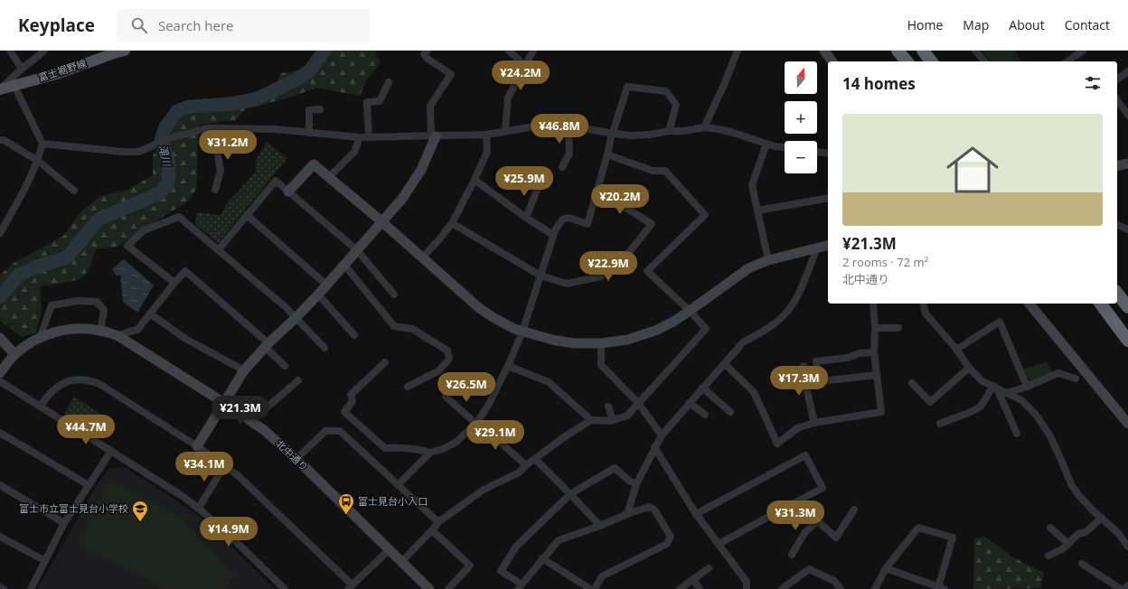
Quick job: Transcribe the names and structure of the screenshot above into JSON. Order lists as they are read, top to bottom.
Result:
{
  "streets": {
    "main road": ["富士裾野線"],
    "street": ["北中通り"]
  },
  "water": ["滝川"],
  "places": {
    "bus stop": ["富士見台小入口"],
    "school or university": ["富士市立富士見台小学校"]
  },
  "north": "top",
  "page": {
    "header": "Keyplace",
    "search": "Search here",
    "nav": [
      "Home",
      "Map",
      "About",
      "Contact"
    ],
    "price": [
      "¥24.2M",
      "¥46.8M",
      "¥31.2M",
      "¥25.9M",
      "¥20.2M",
      "¥22.9M",
      "¥17.3M",
      "¥26.5M",
      "¥21.3M",
      "¥44.7M",
      "¥29.1M",
      "¥34.1M",
      "¥31.3M",
      "¥14.9M"
    ],
    "map_buttons": ["+", "−"],
    "heading": "14 homes",
    "list": [
      {
        "name": "¥21.3M",
        "note": "2 rooms · 72 m² · 北中通り"
      }
    ]
  }
}
